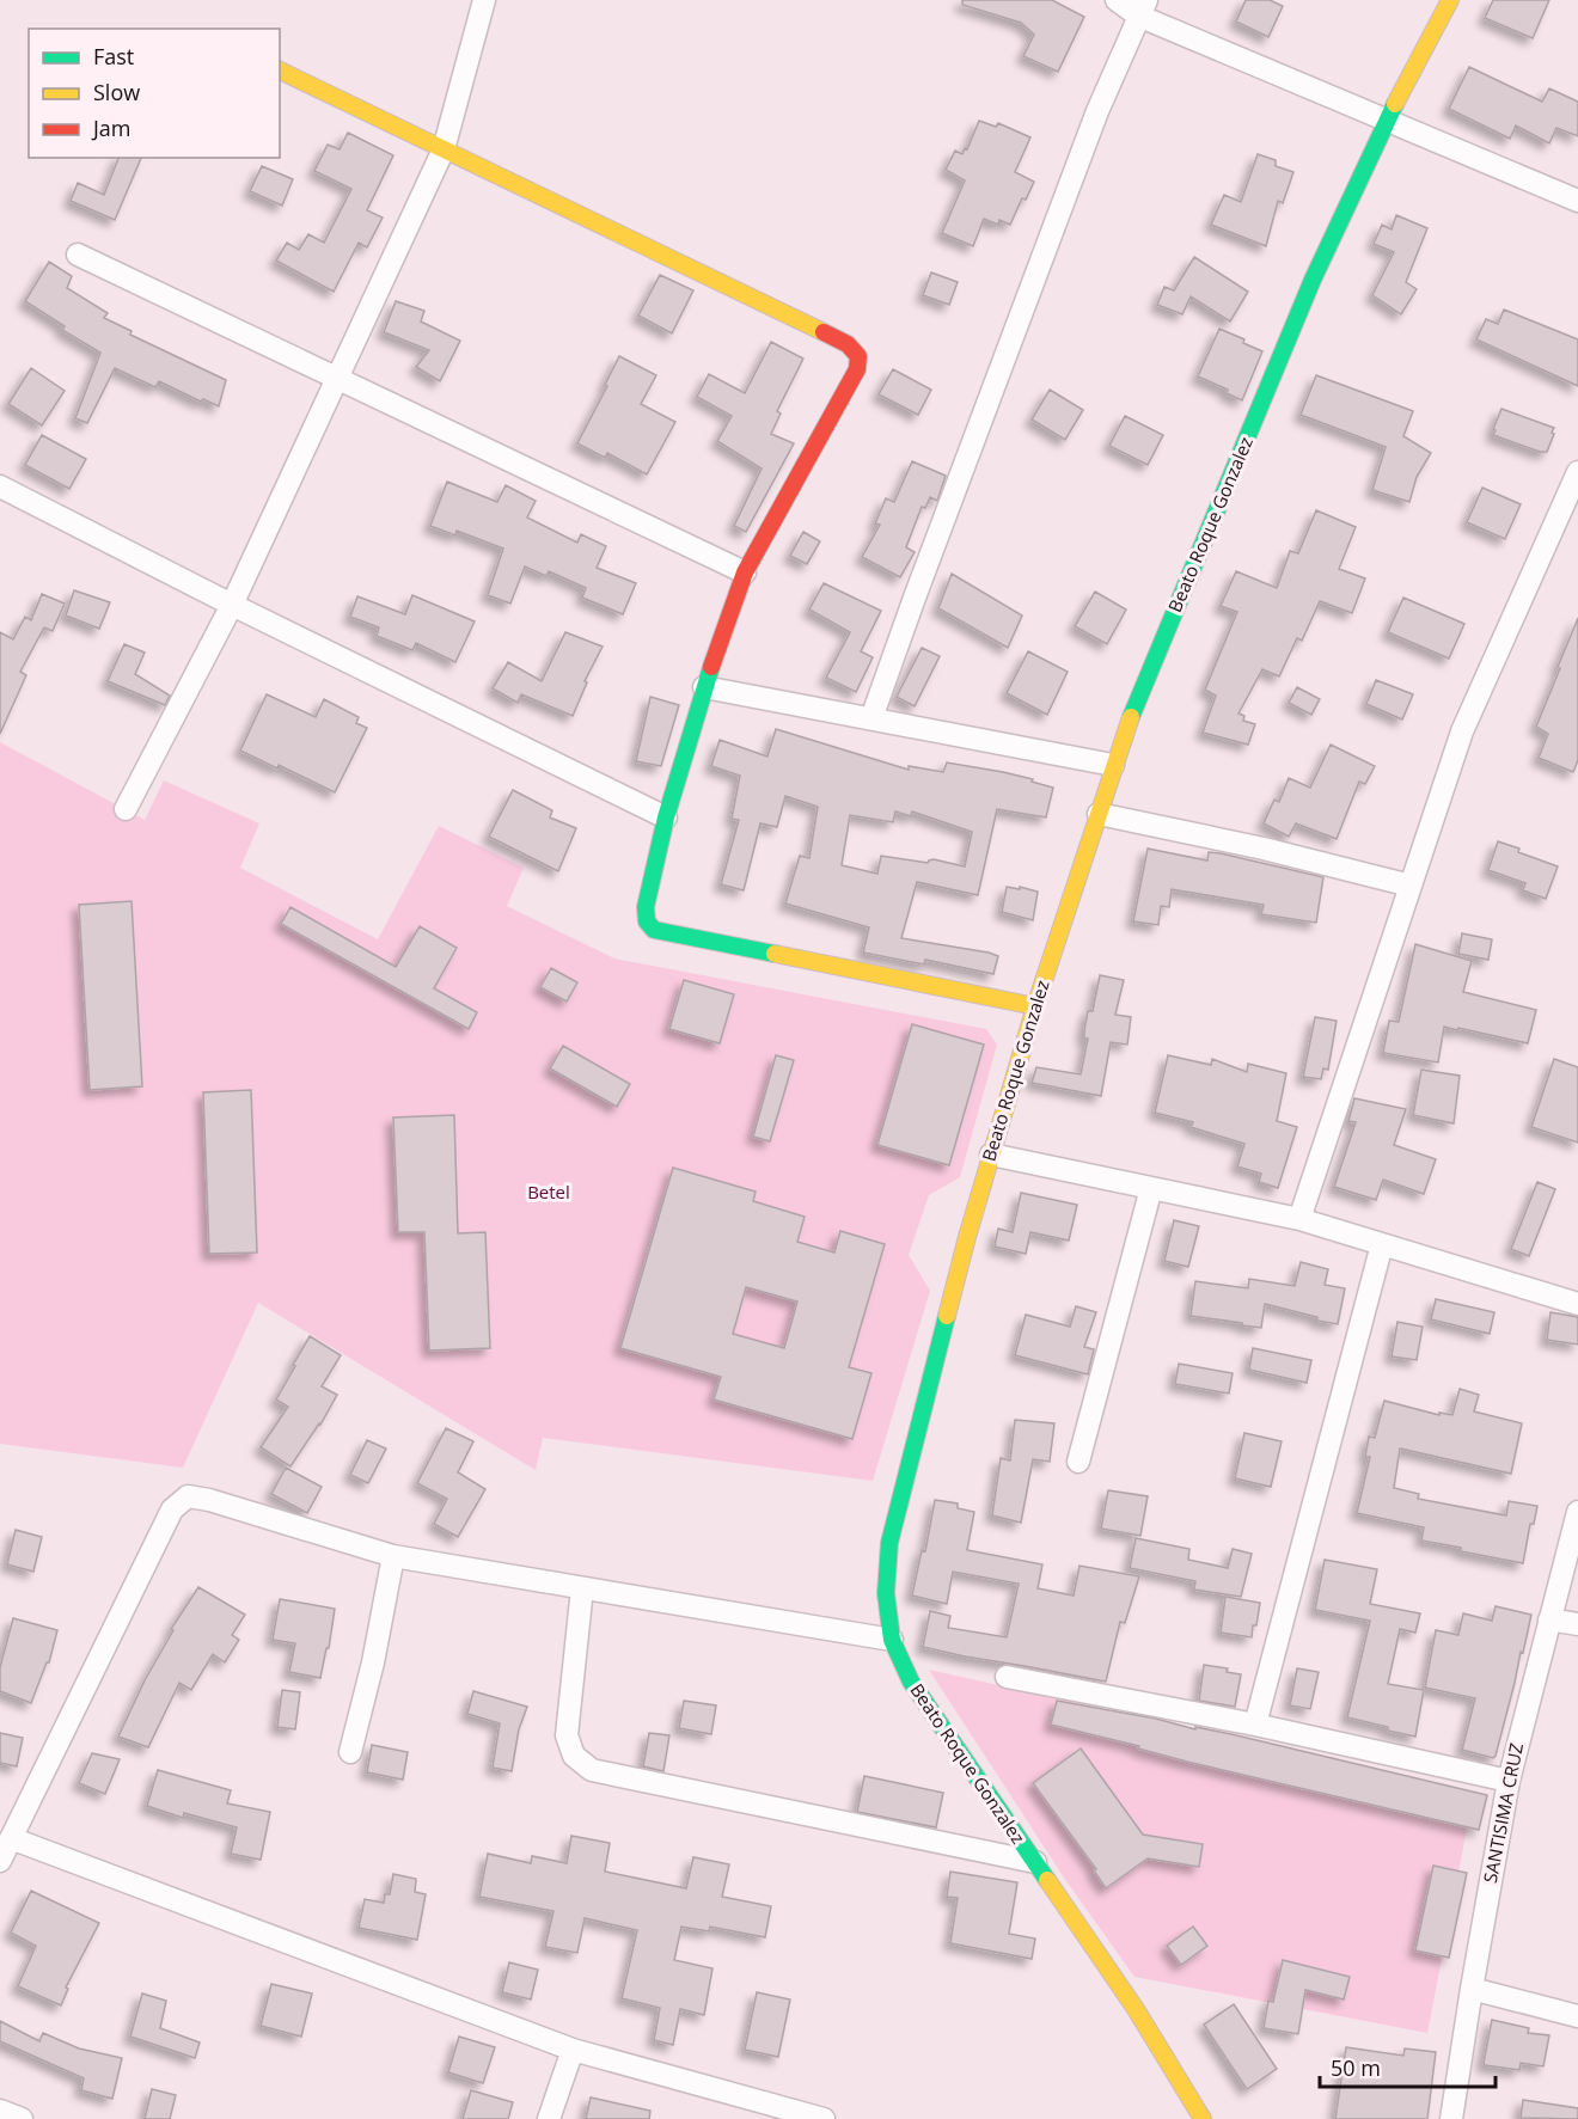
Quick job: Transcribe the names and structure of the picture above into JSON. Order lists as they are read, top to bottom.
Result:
{
  "streets": {
    "street": ["Beato Roque Gonzalez", "SANTISIMA CRUZ"]
  },
  "parks": ["Betel"],
  "legend": ["Fast", "Slow", "Jam"],
  "scale_bar": "50 m"
}
